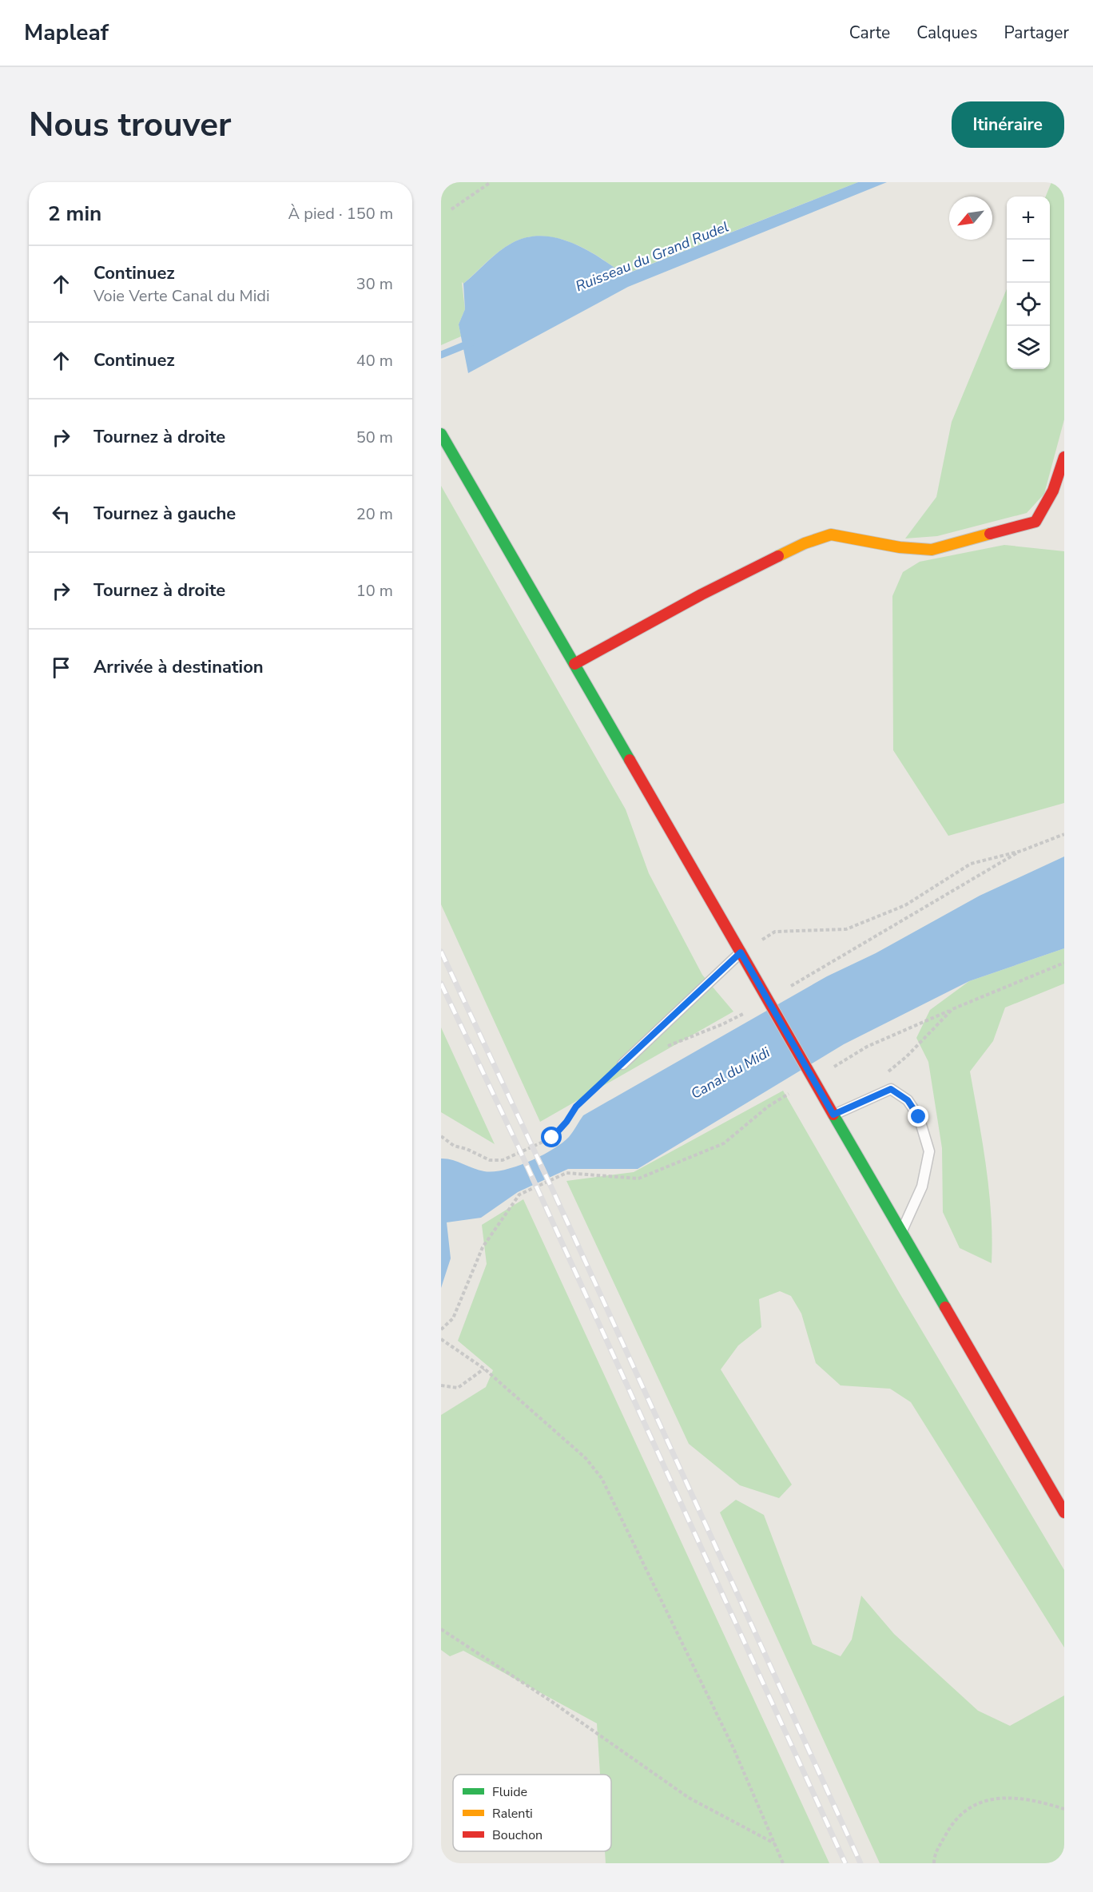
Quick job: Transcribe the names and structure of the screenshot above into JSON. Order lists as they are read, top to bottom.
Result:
{
  "water": ["Ruisseau du Grand Rudel", "Canal du Midi"],
  "legend": ["Fluide", "Ralenti", "Bouchon"],
  "north": "bottom left",
  "page": {
    "header": "Mapleaf",
    "nav": ["Carte", "Calques", "Partager"],
    "buttons": "Itinéraire",
    "title": "Nous trouver",
    "heading": ["2 min", "À pied · 150 m"],
    "map_buttons": ["+", "−"],
    "list": [
      ["Continuez", "Voie Verte Canal du Midi", "30 m"],
      ["Continuez", "40 m"],
      ["Tournez à droite", "50 m"],
      ["Tournez à gauche", "20 m"],
      ["Tournez à droite", "10 m"],
      "Arrivée à destination"
    ]
  }
}
